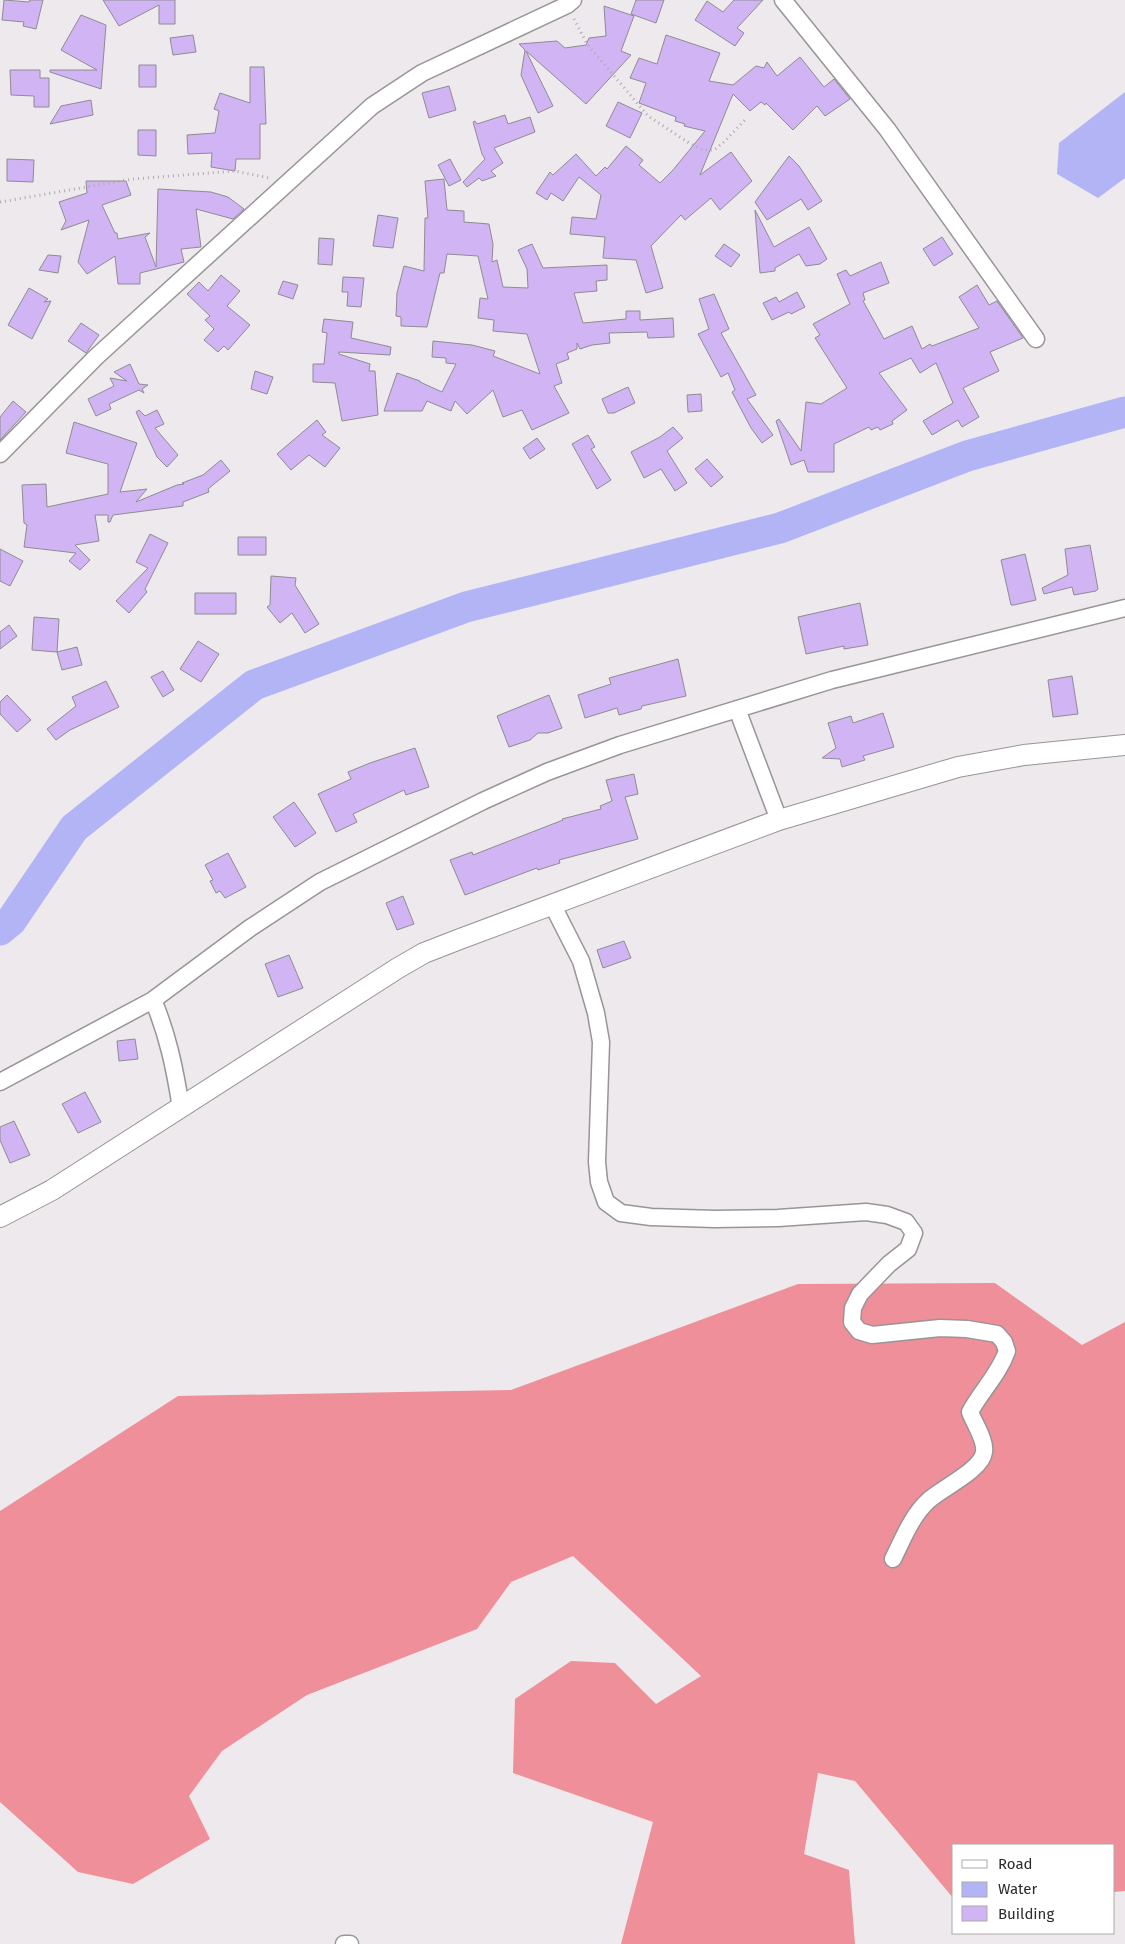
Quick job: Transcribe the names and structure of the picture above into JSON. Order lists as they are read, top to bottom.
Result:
{
  "legend": ["Road", "Water", "Building"]
}
